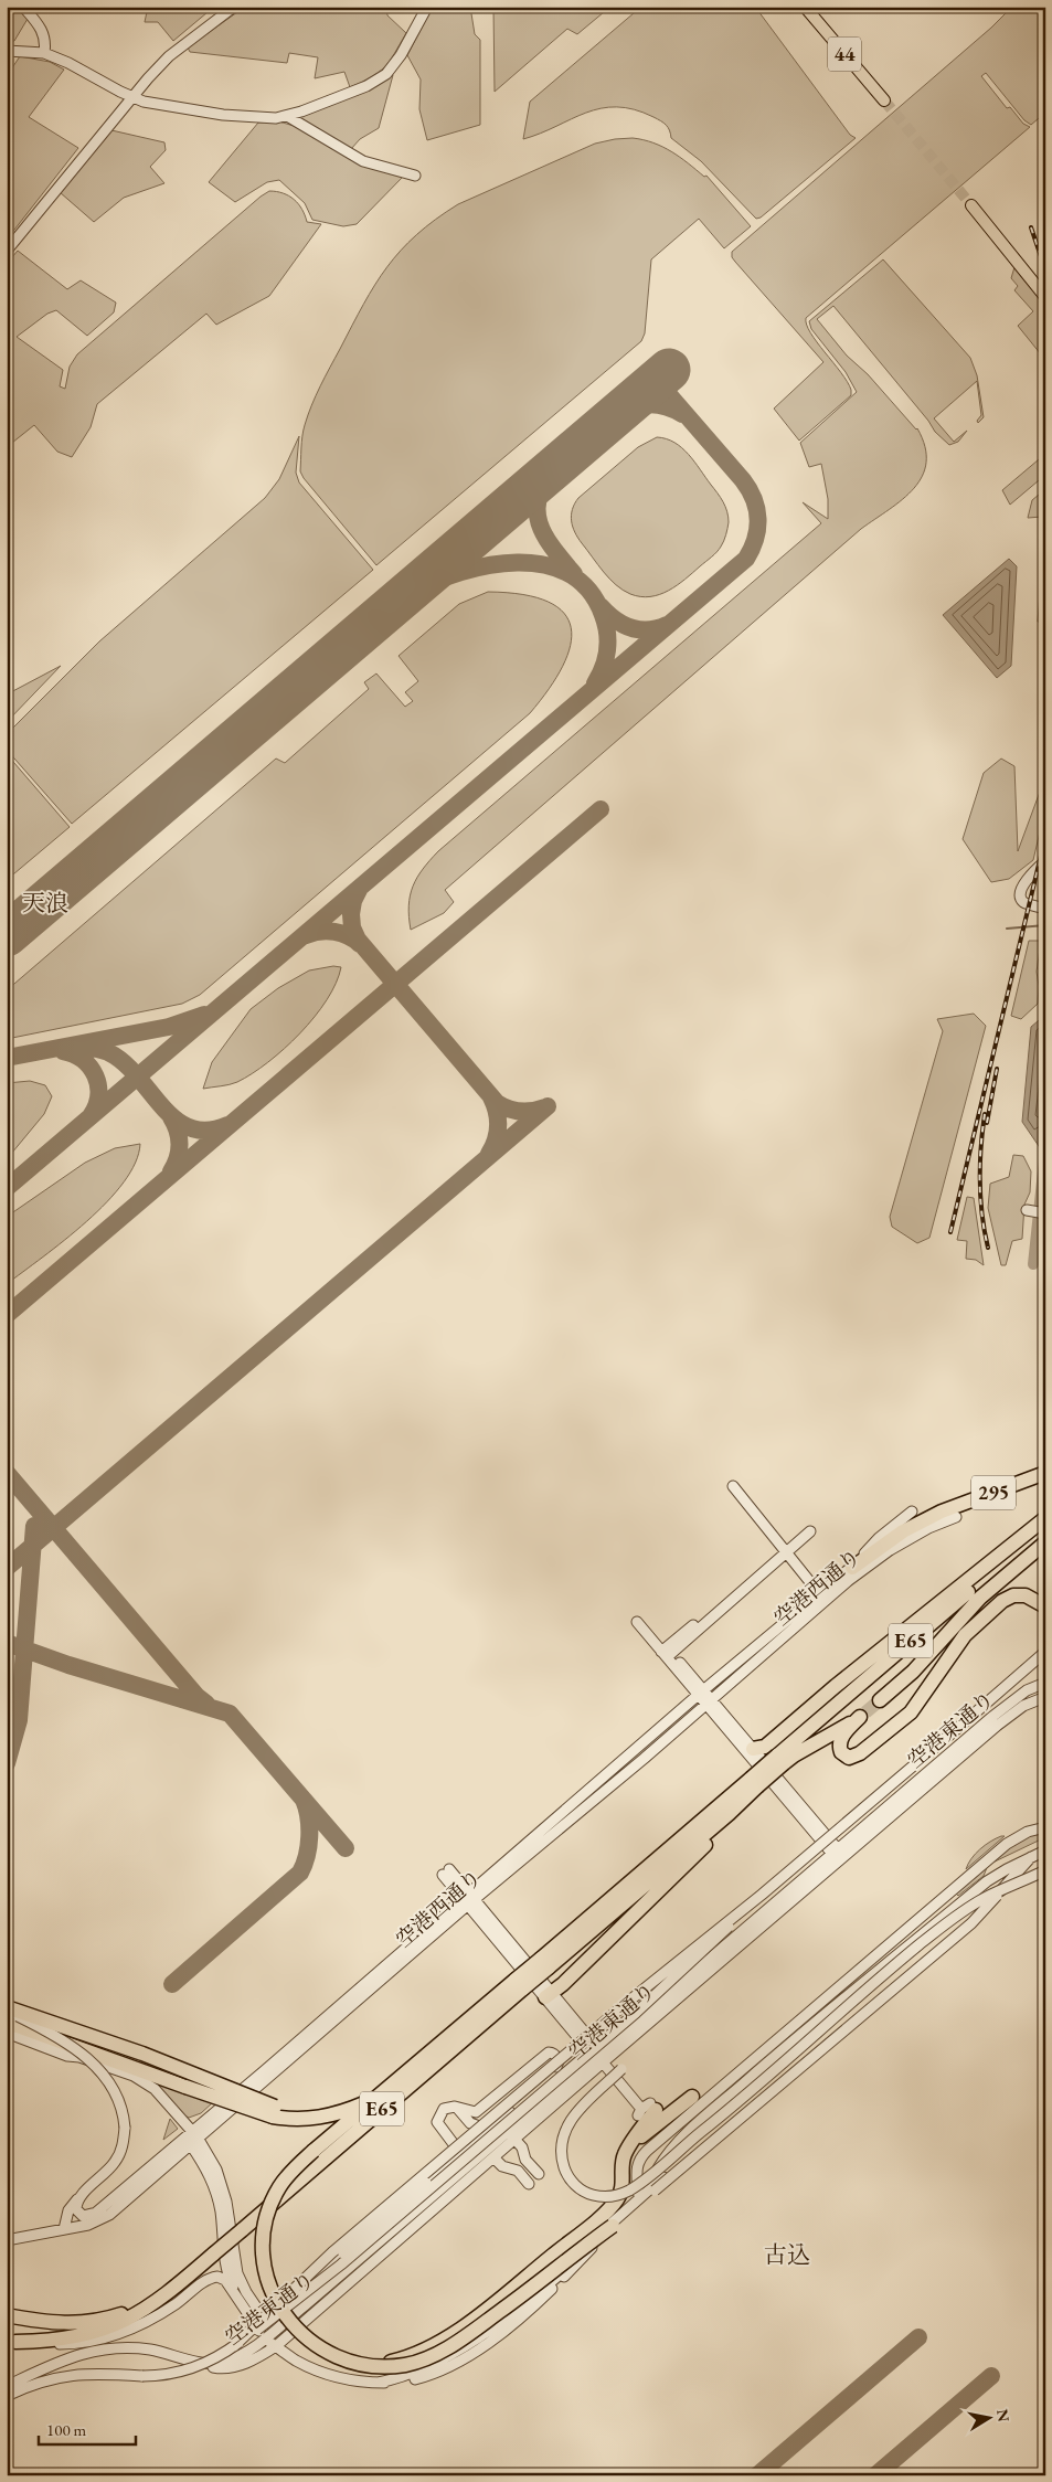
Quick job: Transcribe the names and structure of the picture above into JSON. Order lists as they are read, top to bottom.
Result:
{
  "streets": {
    "highway": ["295", "E65"],
    "main road": ["44"],
    "street": ["空港西通り", "空港東通り"]
  },
  "crossings": [
    ["295", "空港西通り"]
  ],
  "districts": ["天浪", "古込"],
  "scale_bar": "100 m",
  "north": "right"
}
